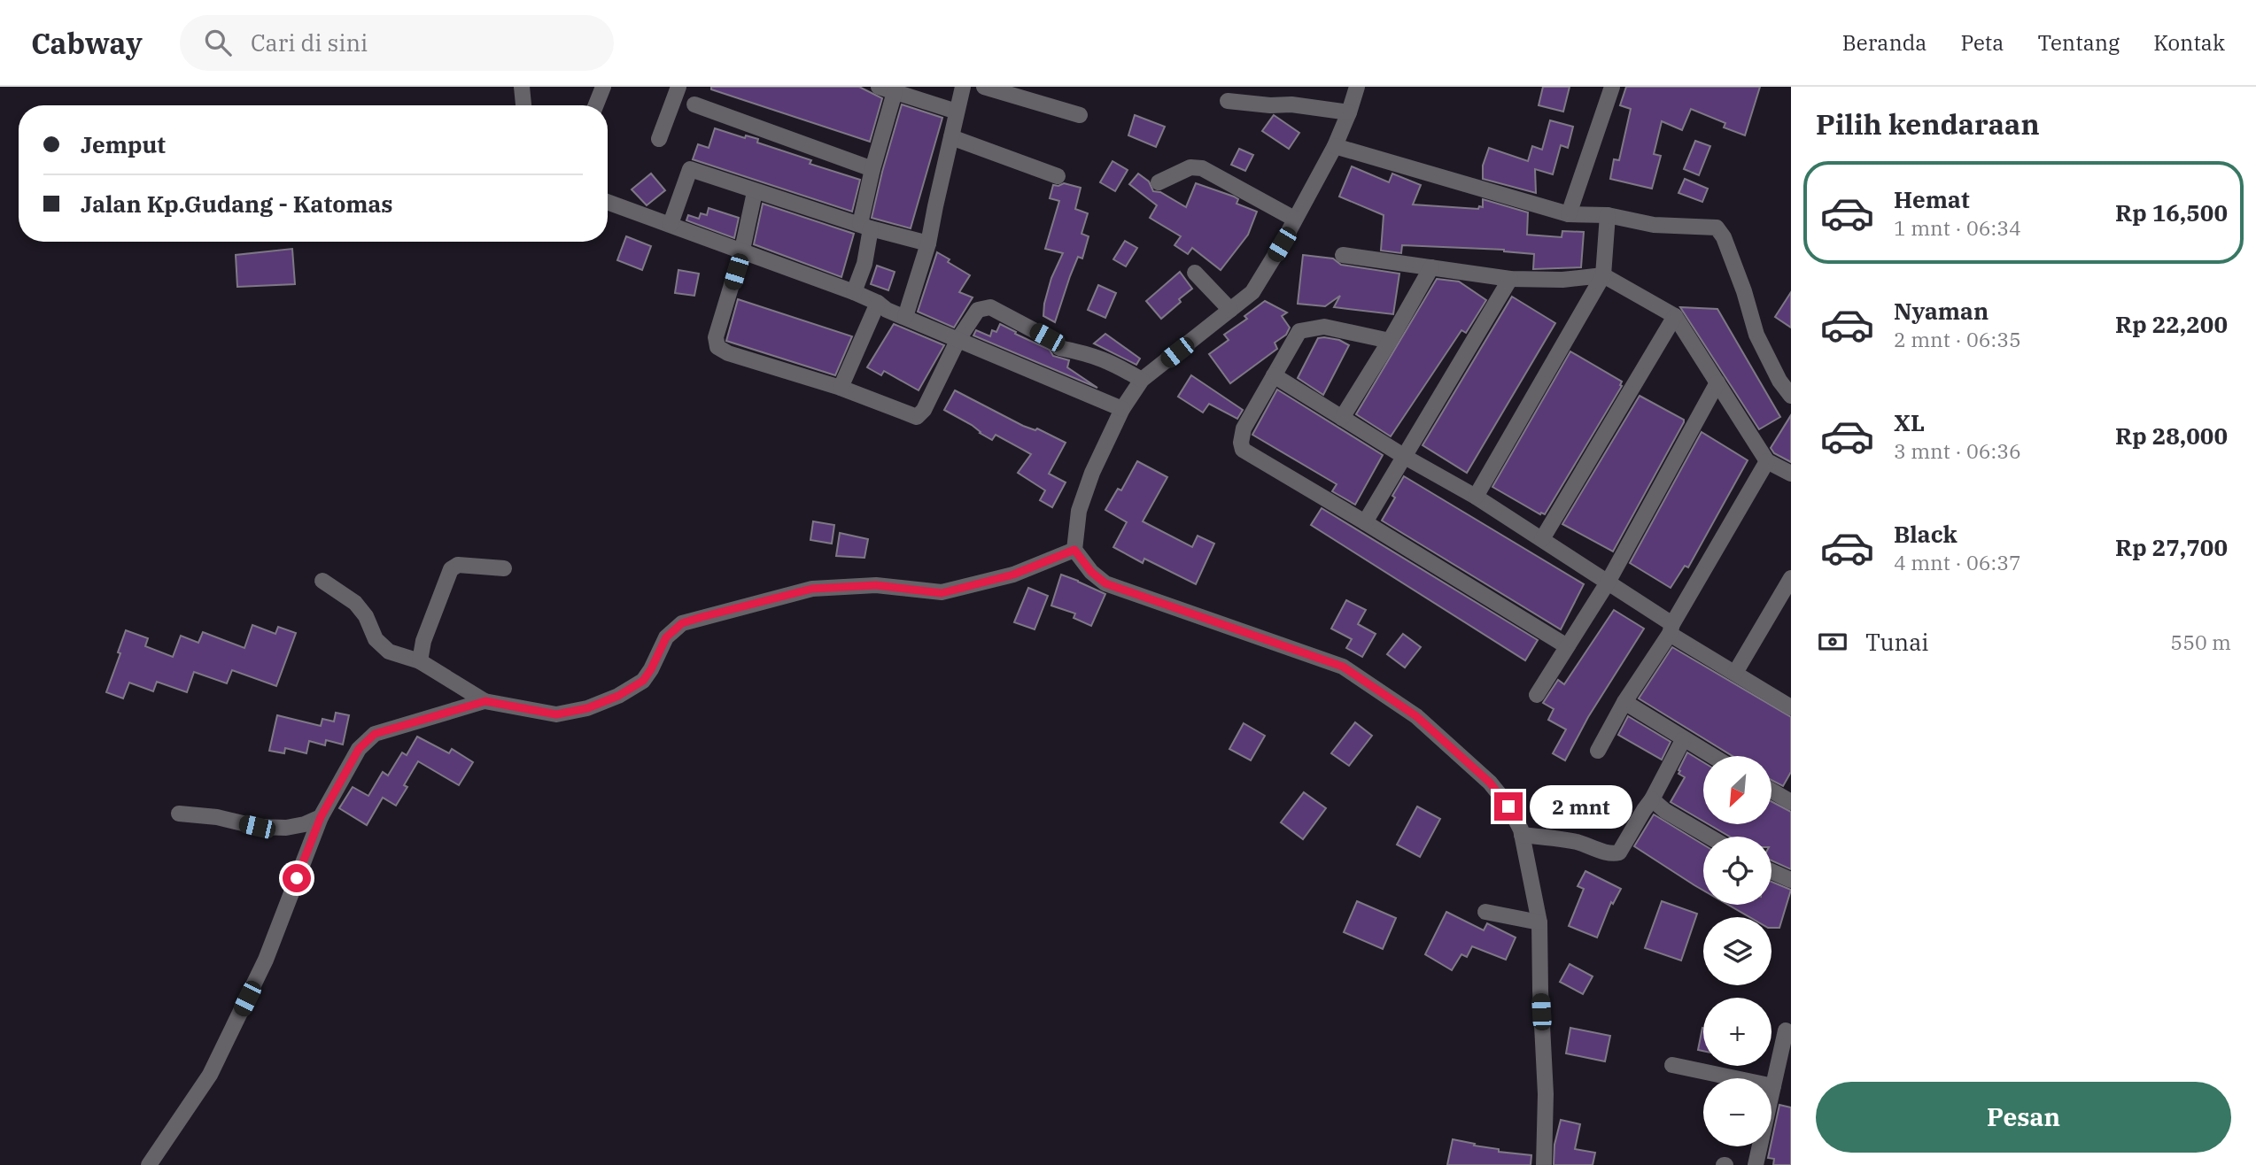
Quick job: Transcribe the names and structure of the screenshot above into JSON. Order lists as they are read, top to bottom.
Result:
{
  "north": "bottom left",
  "page": {
    "header": "Cabway",
    "search": "Cari di sini",
    "nav": [
      "Beranda",
      "Peta",
      "Tentang",
      "Kontak"
    ],
    "heading": "Pilih kendaraan",
    "banner": ["Jemput", "Jalan Kp.Gudang - Katomas"],
    "list": [
      {
        "name": "Hemat",
        "note": "1 mnt · 06:34",
        "value": "Rp 16,500"
      },
      {
        "name": "Nyaman",
        "note": "2 mnt · 06:35",
        "value": "Rp 22,200"
      },
      {
        "name": "XL",
        "note": "3 mnt · 06:36",
        "value": "Rp 28,000"
      },
      {
        "name": "Black",
        "note": "4 mnt · 06:37",
        "value": "Rp 27,700"
      }
    ],
    "pay": ["Tunai", "550 m"],
    "map_buttons": ["+", "−"],
    "bubble": "2 mnt",
    "buttons": "Pesan"
  }
}
